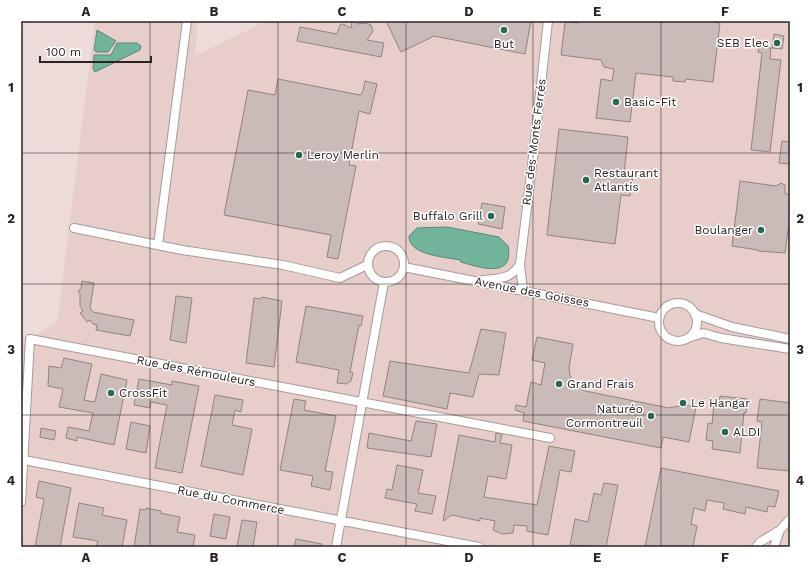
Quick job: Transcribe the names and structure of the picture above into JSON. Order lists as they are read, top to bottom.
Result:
{
  "streets": {
    "street": [
      "Rue des Monts Ferrés",
      "Avenue des Goisses",
      "Rue des Rémouleurs",
      "Rue du Commerce"
    ]
  },
  "crossings": [
    ["Rue des Monts Ferrés", "Avenue des Goisses"],
    ["Rue des Rémouleurs", "Rue du Commerce"]
  ],
  "places": [
    "But",
    "SEB Elec",
    "Basic-Fit",
    "Leroy Merlin",
    "Restaurant Atlantis",
    "Buffalo Grill",
    "Boulanger",
    "Grand Frais",
    "CrossFit",
    "Le Hangar",
    "Naturéo Cormontreuil",
    "ALDI"
  ],
  "scale_bar": "100 m",
  "grid": {
    "columns": [
      "A",
      "B",
      "C",
      "D",
      "E",
      "F"
    ],
    "rows": [
      "1",
      "2",
      "3",
      "4"
    ]
  }
}
